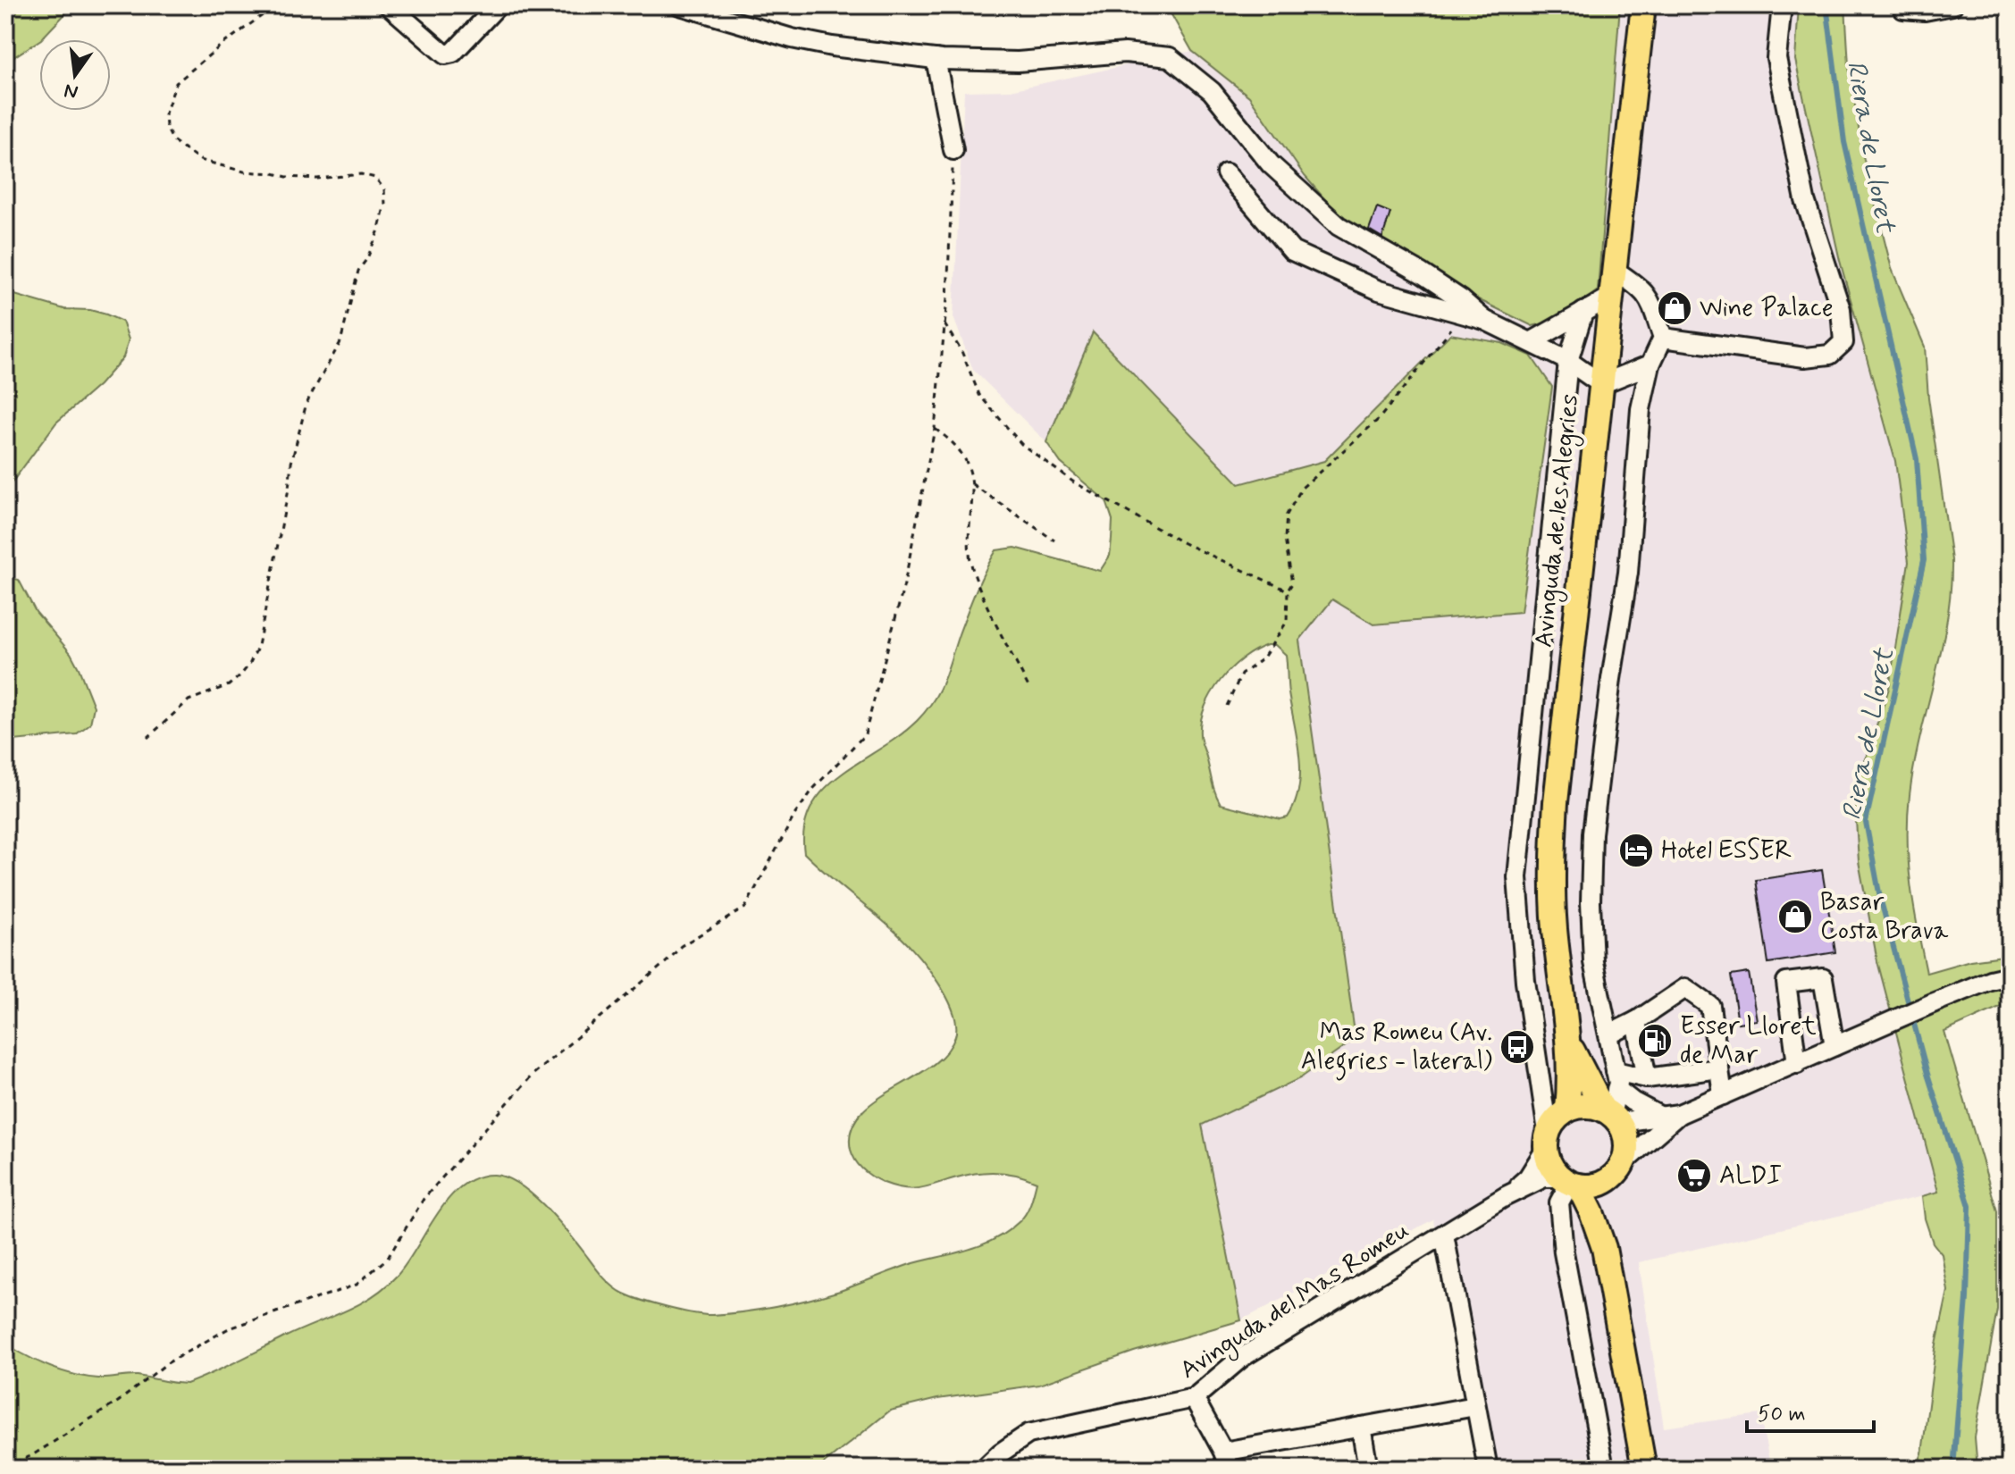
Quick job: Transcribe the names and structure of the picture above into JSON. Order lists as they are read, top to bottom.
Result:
{
  "streets": {
    "main road": ["Avinguda de les Alegries"],
    "street": ["Avinguda del Mas Romeu"]
  },
  "crossings": [
    ["Avinguda de les Alegries", "Avinguda del Mas Romeu"]
  ],
  "water": ["Riera de Lloret"],
  "places": {
    "shop": ["Wine Palace", "Basar Costa Brava"],
    "hotel": ["Hotel ESSER"],
    "fuel station": ["Esser Lloret de Mar"],
    "bus stop": ["Mas Romeu (Av. Alegries - lateral)"],
    "supermarket": ["ALDI"]
  },
  "scale_bar": "50 m",
  "north": "bottom"
}
